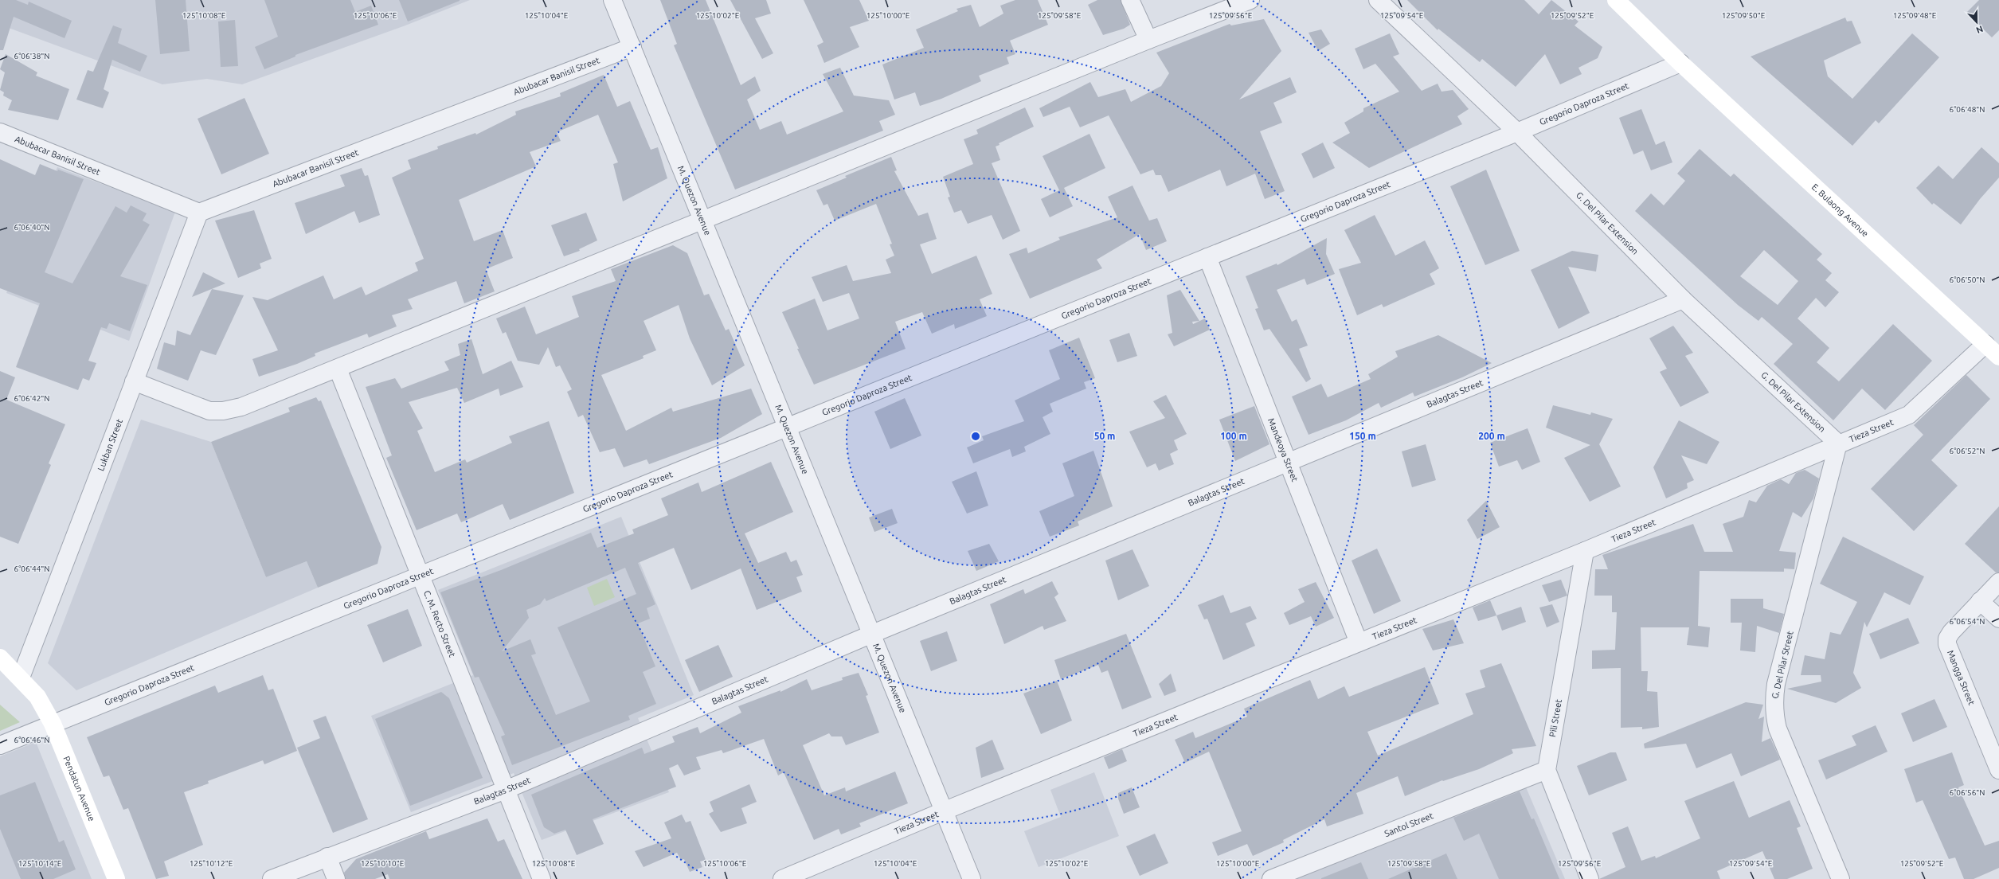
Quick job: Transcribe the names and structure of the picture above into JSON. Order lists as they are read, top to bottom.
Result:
{
  "streets": {
    "main road": ["E. Bulaong Avenue", "Pendatun Avenue"],
    "street": [
      "Abubacar Banisil Street",
      "Gregorio Daproza Street",
      "M. Quezon Avenue",
      "G. Del Pilar Extension",
      "Balagtas Street",
      "Tieza Street",
      "Lukban Street",
      "Mandeoya Street",
      "C. M. Recto Street",
      "G. Del Pilar Street",
      "Mangga Street",
      "Pili Street",
      "Santol Street"
    ]
  },
  "crossings": [
    ["Abubacar Banisil Street", "M. Quezon Avenue"],
    ["Abubacar Banisil Street", "Lukban Street"],
    ["Gregorio Daproza Street", "M. Quezon Avenue"],
    ["Gregorio Daproza Street", "E. Bulaong Avenue"],
    ["Gregorio Daproza Street", "G. Del Pilar Extension"],
    ["Gregorio Daproza Street", "Mandeoya Street"],
    ["Gregorio Daproza Street", "C. M. Recto Street"],
    ["Gregorio Daproza Street", "Pendatun Avenue"],
    ["M. Quezon Avenue", "Balagtas Street"],
    ["M. Quezon Avenue", "Tieza Street"],
    ["E. Bulaong Avenue", "Tieza Street"],
    ["G. Del Pilar Extension", "Balagtas Street"],
    ["G. Del Pilar Extension", "Tieza Street"],
    ["G. Del Pilar Extension", "G. Del Pilar Street"],
    ["Balagtas Street", "Mandeoya Street"],
    ["Balagtas Street", "C. M. Recto Street"],
    ["Tieza Street", "Mandeoya Street"],
    ["Tieza Street", "G. Del Pilar Street"],
    ["Tieza Street", "Pili Street"],
    ["Lukban Street", "Pendatun Avenue"],
    ["Pili Street", "Santol Street"]
  ],
  "north": "bottom",
  "coordinates": [
    "125°10'08\"E",
    "125°10'06\"E",
    "125°10'04\"E",
    "125°10'02\"E",
    "125°10'00\"E",
    "125°09'58\"E",
    "125°09'56\"E",
    "125°09'54\"E",
    "125°09'52\"E",
    "125°09'50\"E",
    "125°09'48\"E",
    "6°06'38\"N",
    "6°06'48\"N",
    "6°06'40\"N",
    "6°06'50\"N",
    "6°06'42\"N",
    "6°06'52\"N",
    "6°06'44\"N",
    "6°06'54\"N",
    "6°06'46\"N",
    "6°06'56\"N",
    "125°10'14\"E",
    "125°10'12\"E",
    "125°10'10\"E"
  ],
  "rings": [
    "50 m",
    "100 m",
    "150 m",
    "200 m"
  ]
}
